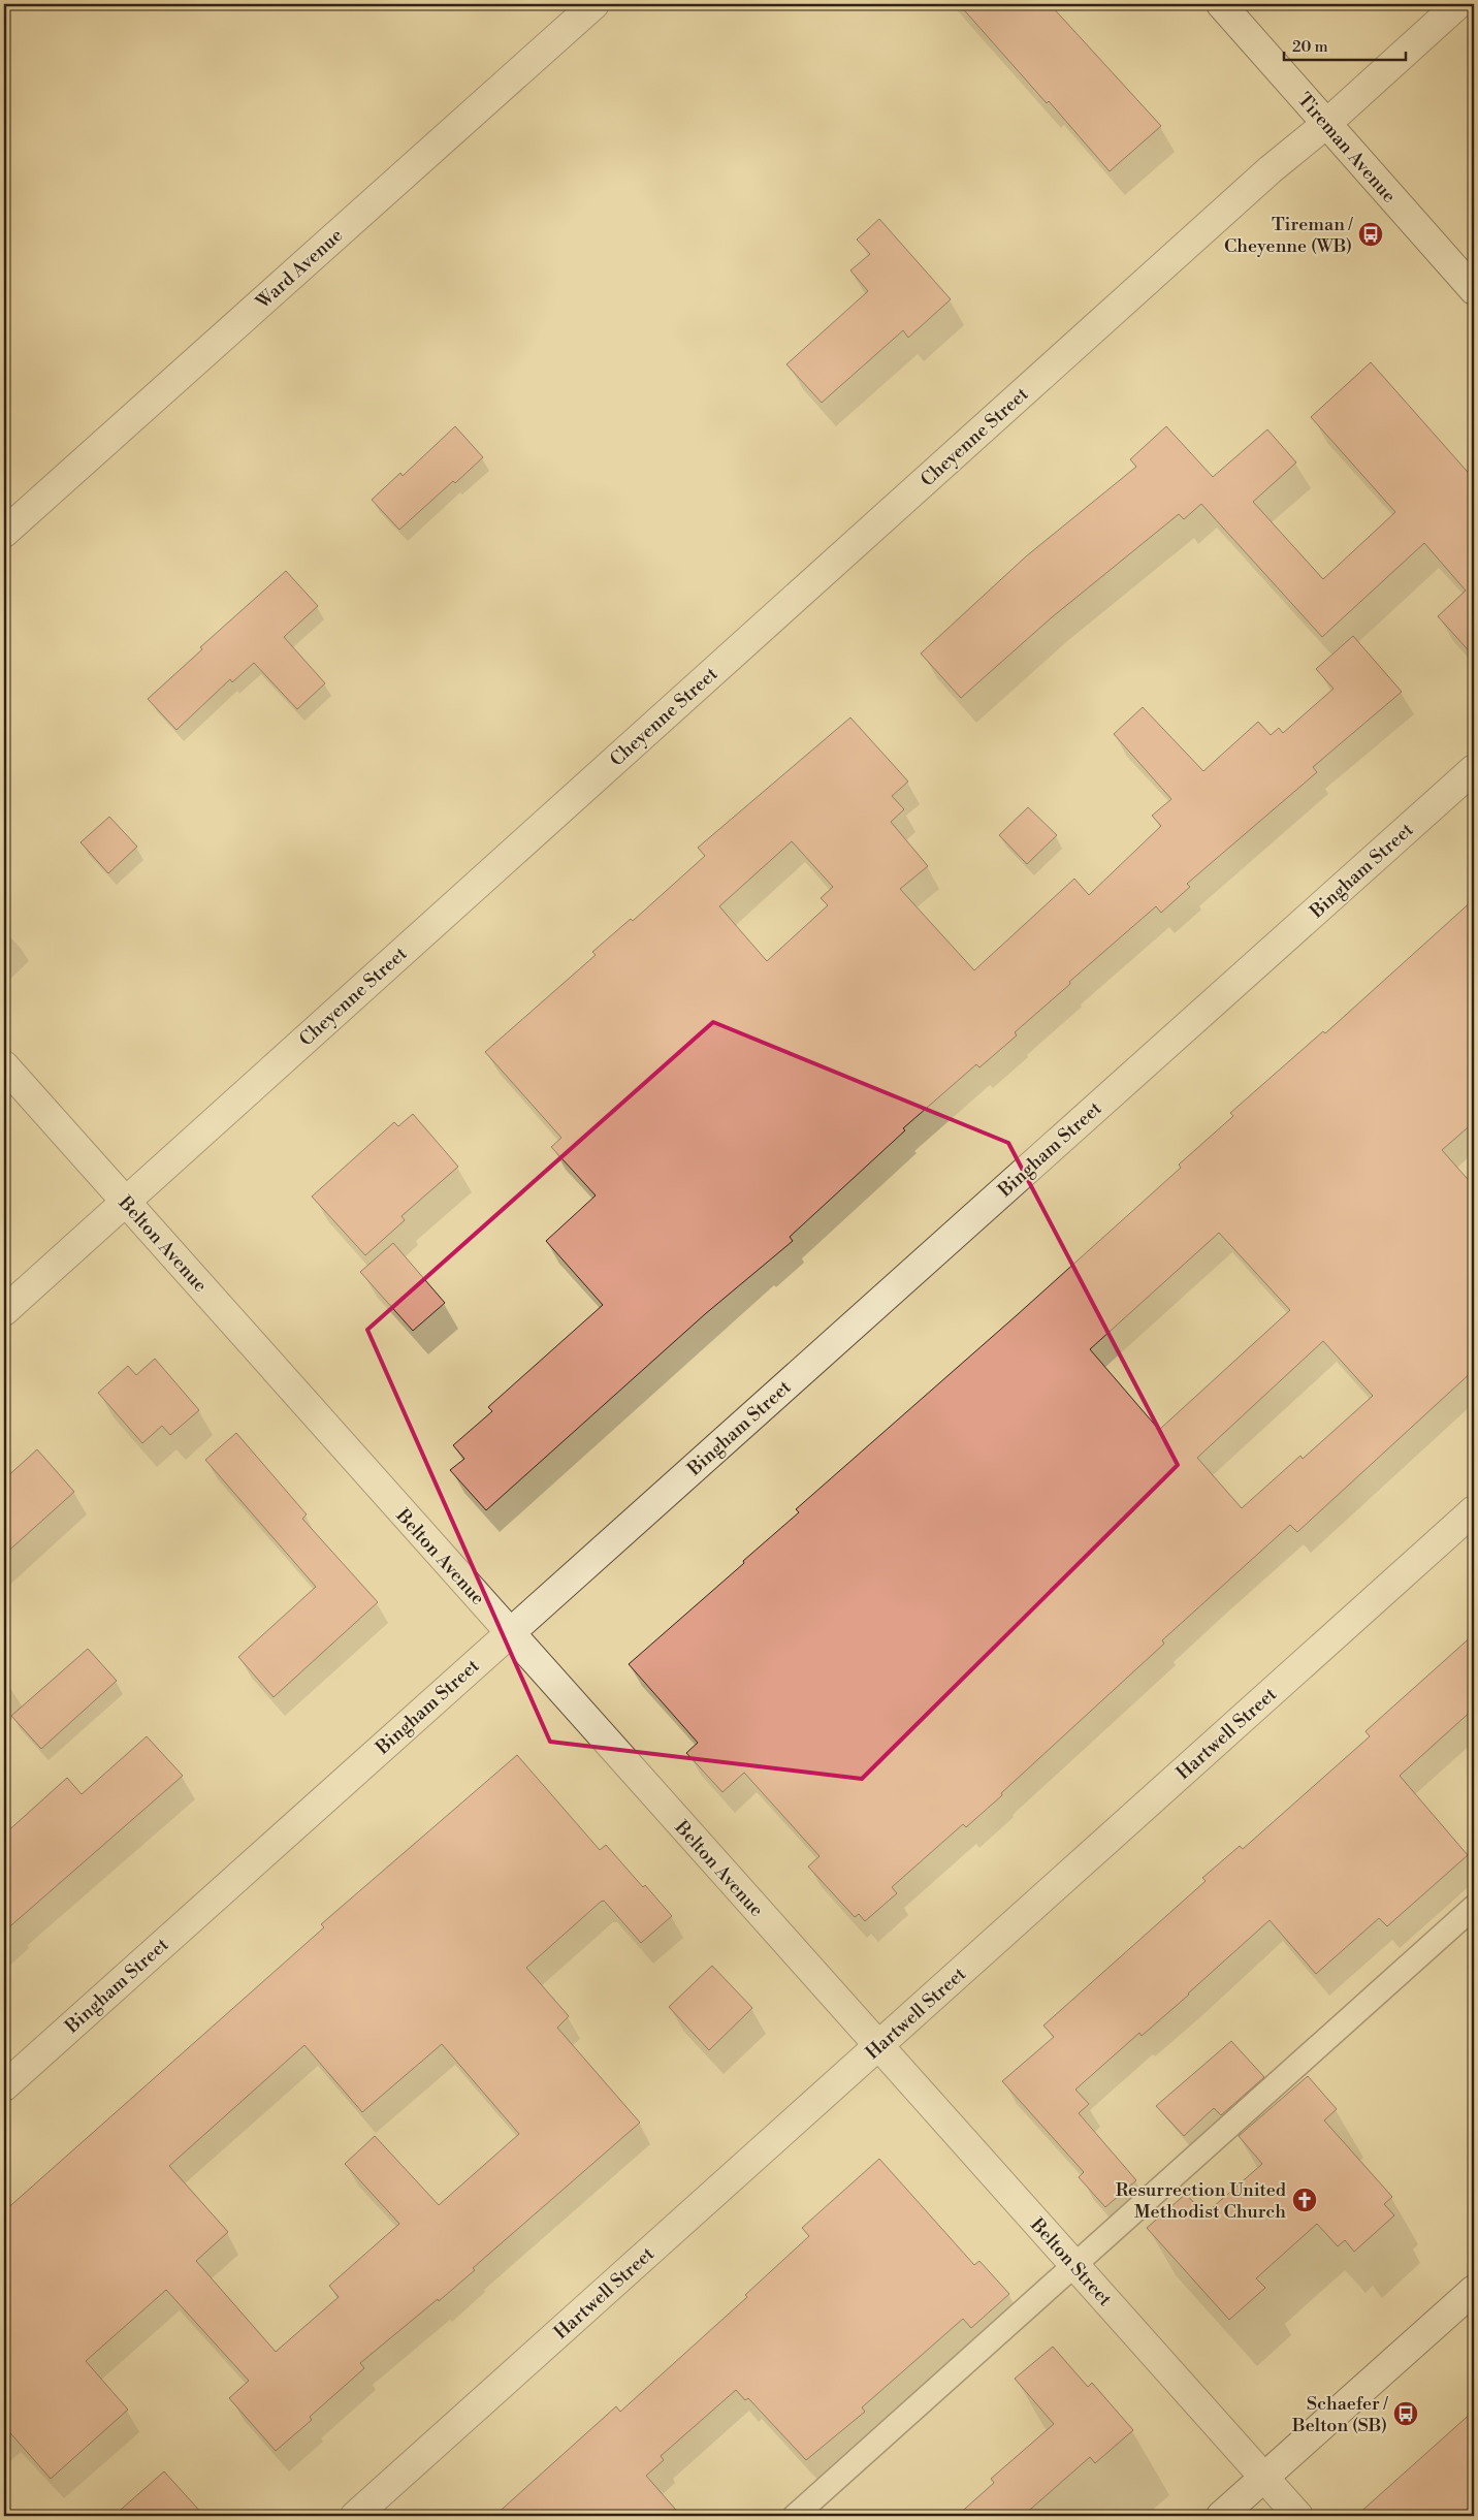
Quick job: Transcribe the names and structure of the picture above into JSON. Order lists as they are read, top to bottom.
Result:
{
  "streets": {
    "street": [
      "Tireman Avenue",
      "Ward Avenue",
      "Cheyenne Street",
      "Bingham Street",
      "Belton Avenue",
      "Hartwell Street",
      "Belton Street"
    ]
  },
  "crossings": [
    ["Tireman Avenue", "Cheyenne Street"],
    ["Cheyenne Street", "Belton Avenue"],
    ["Bingham Street", "Belton Avenue"],
    ["Belton Avenue", "Hartwell Street"],
    ["Belton Avenue", "Belton Street"],
    ["Hartwell Street", "Belton Street"]
  ],
  "places": {
    "bus stop": ["Tireman / Cheyenne (WB)", "Schaefer / Belton (SB)"],
    "church": ["Resurrection United Methodist Church"]
  },
  "scale_bar": "20 m"
}
